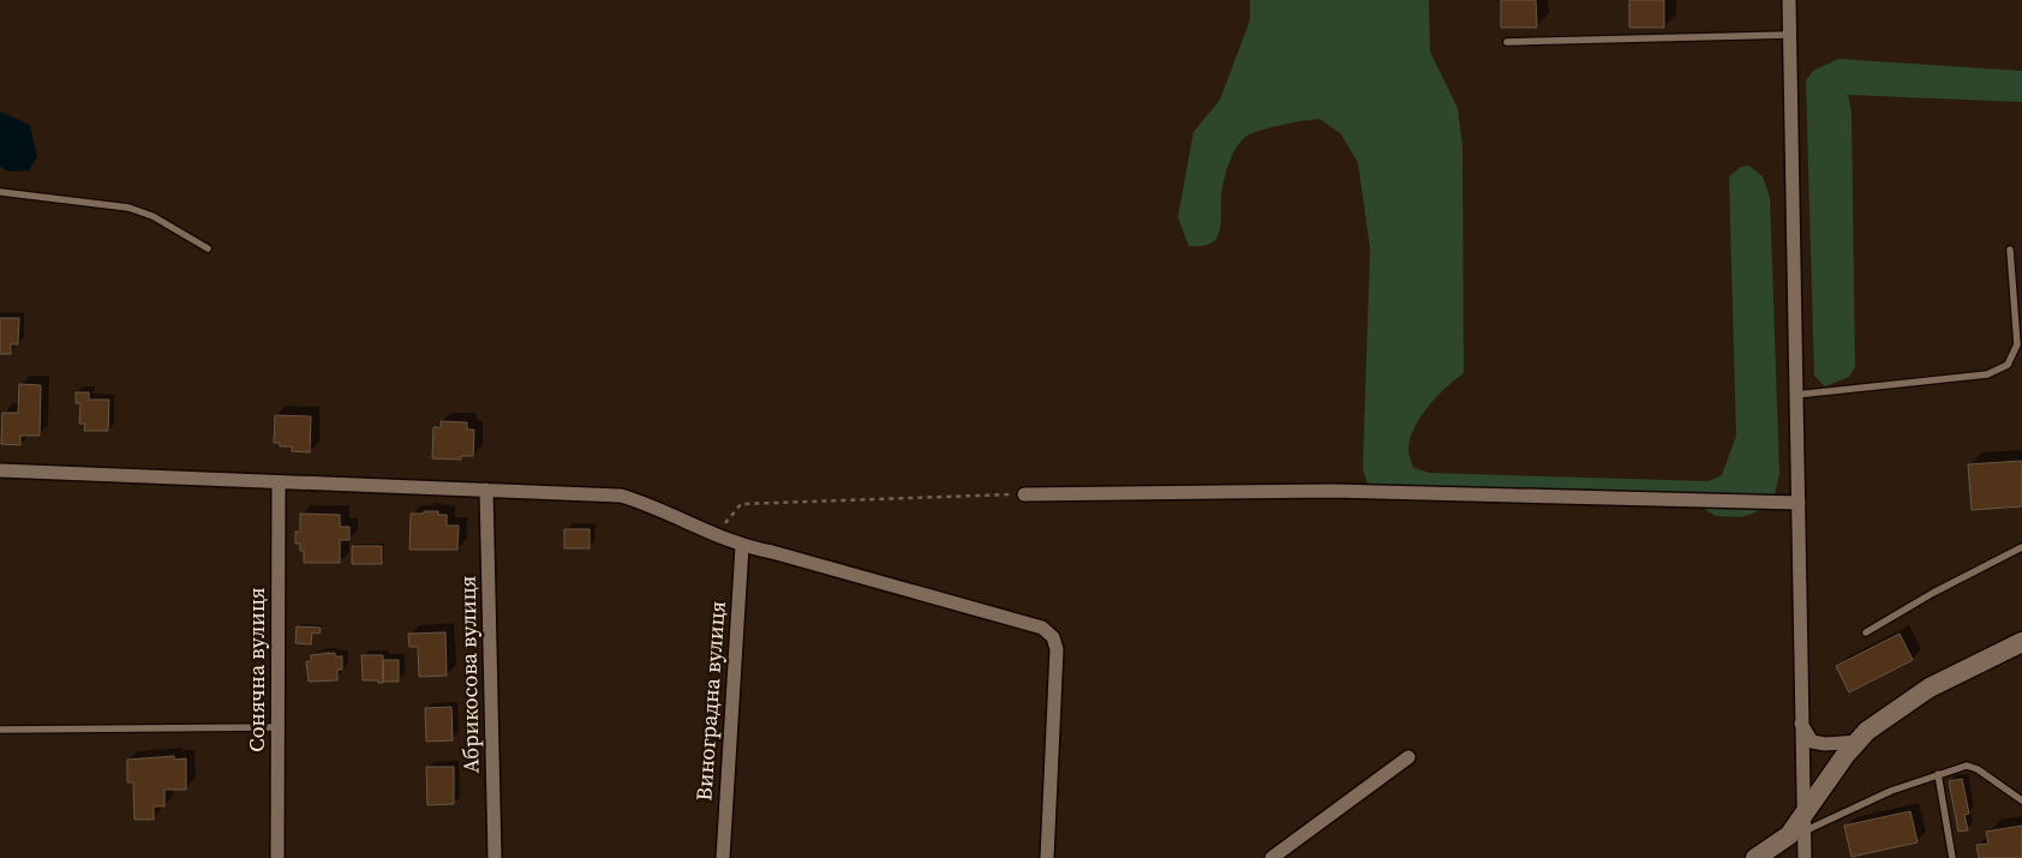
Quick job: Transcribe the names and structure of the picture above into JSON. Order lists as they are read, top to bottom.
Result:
{
  "streets": {
    "street": ["Сонячна вулиця", "Абрикосова вулиця", "Виноградна вулиця"]
  }
}
